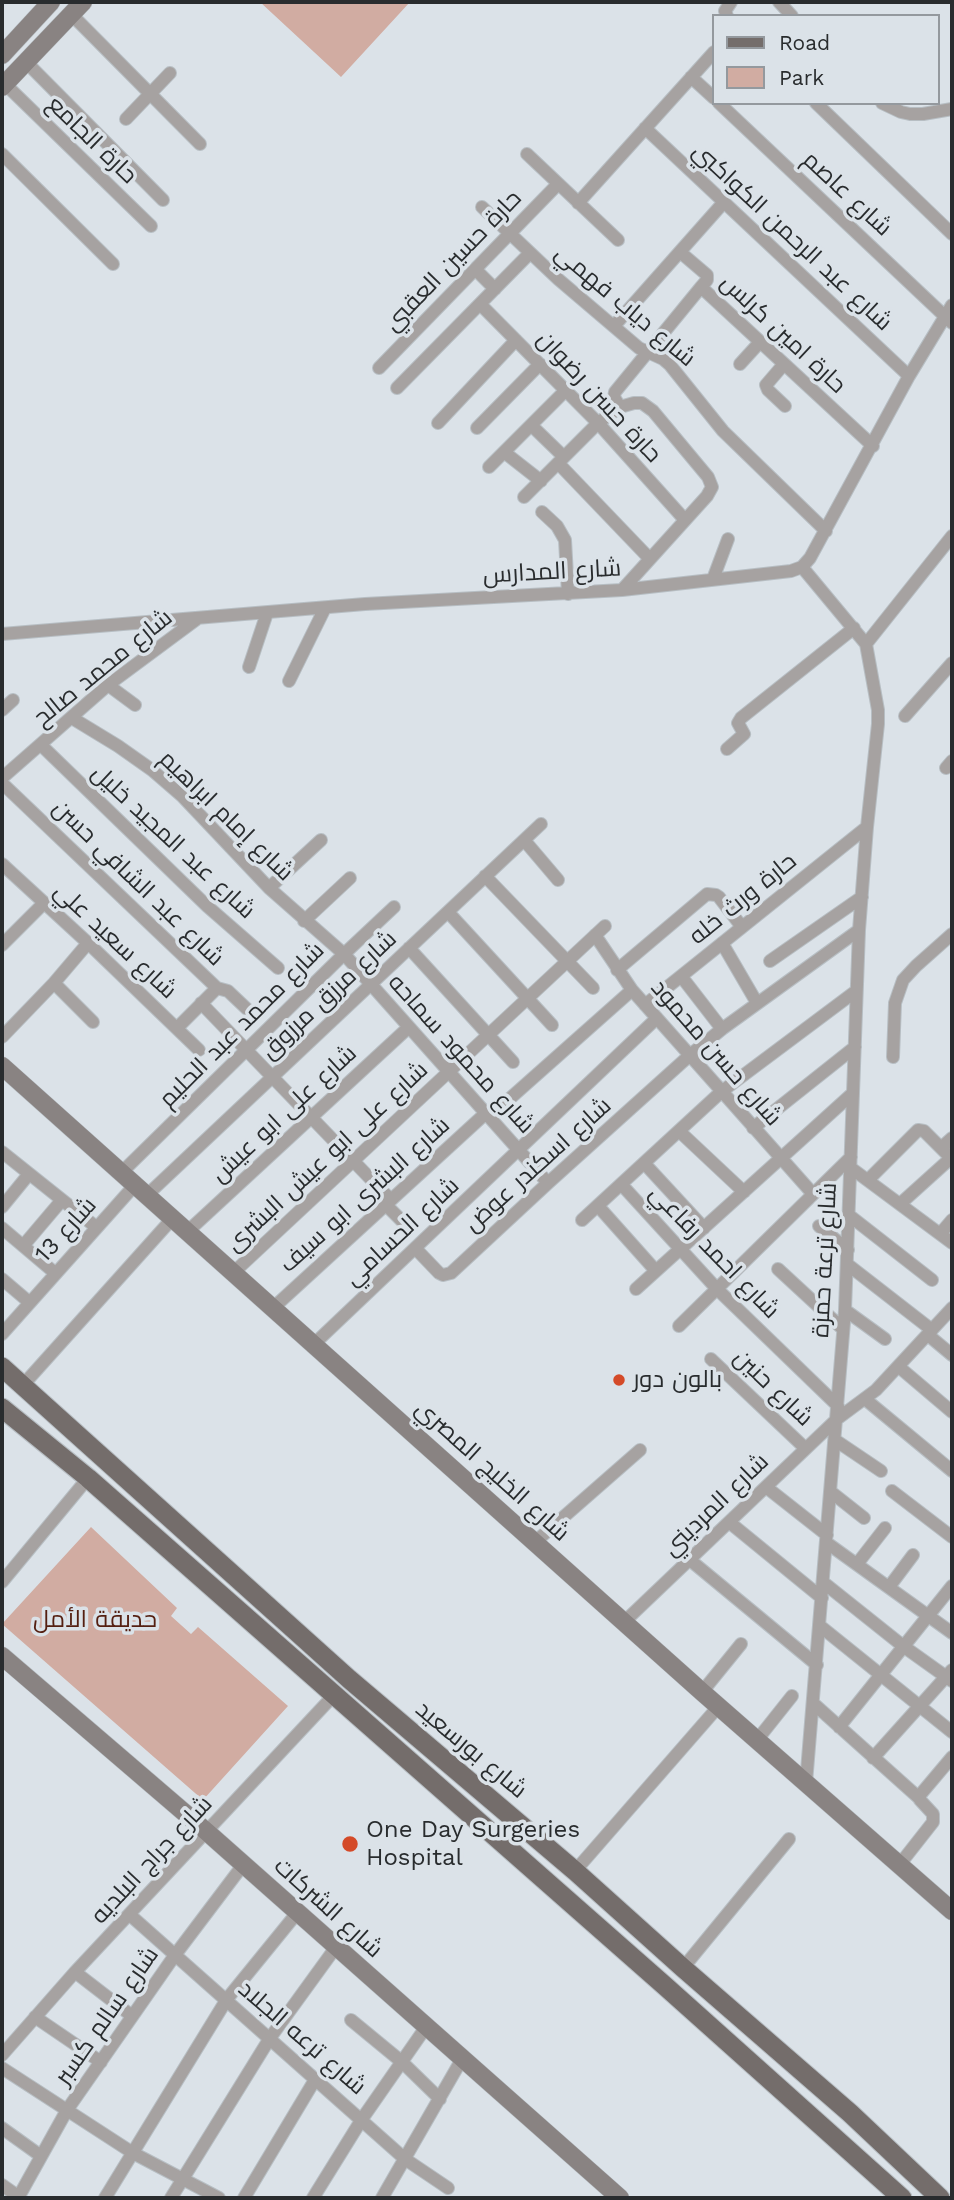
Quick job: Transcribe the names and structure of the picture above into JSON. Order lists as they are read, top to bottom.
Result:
{
  "streets": {
    "main road": ["شارع بورسعيد"],
    "street": [
      "حارة الجامع",
      "شارع عاصم",
      "شارع عبد الرحمن الكواكبي",
      "حارة حسين العقبي",
      "شارع دياب فهمي",
      "حارة امين كرلس",
      "حارة حسن رضوان",
      "شارع المدارس",
      "شارع محمد صالح",
      "شارع إمام ابراهيم",
      "شارع عبد المجيد خليل",
      "شارع عبد الشافي حسن",
      "حارة ورث خله",
      "شارع سعيد علي",
      "شارع مرزق مرزوق",
      "شارع محمد عبد الحليم",
      "شارع حسن محمود",
      "شارع محمود سماحه",
      "شارع على ابو عيش",
      "شارع على ابو عيش البشرى",
      "شارع اسكندر عوض",
      "شارع البشرى ابو سيف",
      "شارع 13",
      "شارع الحسامي",
      "شارع احمد رفاعي",
      "شارع ترعة حمزة",
      "شارع حنين",
      "شارع الخليج المصري",
      "شارع المرديني",
      "شارع جراج البلديه",
      "شارع الشركات",
      "شارع سالم كسبر",
      "شارع ترعه الجلاد"
    ]
  },
  "crossings": [
    ["حارة حسين العقبي", "شارع دياب فهمي"],
    ["شارع المدارس", "شارع محمد صالح"],
    ["شارع محمد صالح", "شارع إمام ابراهيم"],
    ["شارع محمد صالح", "شارع عبد المجيد خليل"],
    ["شارع محمد صالح", "شارع عبد الشافي حسن"],
    ["شارع إمام ابراهيم", "شارع محمد عبد الحليم"],
    ["شارع إمام ابراهيم", "شارع محمود سماحه"],
    ["حارة ورث خله", "شارع حسن محمود"],
    ["حارة ورث خله", "شارع ترعة حمزة"],
    ["شارع مرزق مرزوق", "شارع محمد عبد الحليم"],
    ["شارع مرزق مرزوق", "شارع محمود سماحه"],
    ["شارع مرزق مرزوق", "شارع 13"],
    ["شارع مرزق مرزوق", "شارع الخليج المصري"],
    ["شارع محمد عبد الحليم", "شارع محمود سماحه"],
    ["شارع محمد عبد الحليم", "شارع 13"],
    ["شارع محمد عبد الحليم", "شارع الخليج المصري"],
    ["شارع حسن محمود", "شارع على ابو عيش البشرى"],
    ["شارع حسن محمود", "شارع اسكندر عوض"],
    ["شارع حسن محمود", "شارع البشرى ابو سيف"],
    ["شارع حسن محمود", "شارع الحسامي"],
    ["شارع محمود سماحه", "شارع على ابو عيش"],
    ["شارع محمود سماحه", "شارع على ابو عيش البشرى"],
    ["شارع محمود سماحه", "شارع اسكندر عوض"],
    ["شارع محمود سماحه", "شارع البشرى ابو سيف"],
    ["شارع محمود سماحه", "شارع الحسامي"],
    ["شارع على ابو عيش", "شارع الخليج المصري"],
    ["شارع على ابو عيش البشرى", "شارع الخليج المصري"],
    ["شارع اسكندر عوض", "شارع الحسامي"],
    ["شارع اسكندر عوض", "شارع ترعة حمزة"],
    ["شارع البشرى ابو سيف", "شارع الخليج المصري"],
    ["شارع 13", "شارع الخليج المصري"],
    ["شارع الحسامي", "شارع الخليج المصري"],
    ["شارع احمد رفاعي", "شارع ترعة حمزة"],
    ["شارع احمد رفاعي", "شارع المرديني"],
    ["شارع ترعة حمزة", "شارع الخليج المصري"],
    ["شارع ترعة حمزة", "شارع المرديني"],
    ["شارع حنين", "شارع المرديني"],
    ["شارع الخليج المصري", "شارع المرديني"],
    ["شارع بورسعيد", "شارع جراج البلديه"],
    ["شارع جراج البلديه", "شارع الشركات"],
    ["شارع جراج البلديه", "شارع ترعه الجلاد"],
    ["شارع الشركات", "شارع سالم كسبر"],
    ["شارع سالم كسبر", "شارع ترعه الجلاد"]
  ],
  "parks": ["حديقة الأمل"],
  "places": ["بالون دور", "One Day Surgeries Hospital"],
  "legend": ["Road", "Park"]
}
